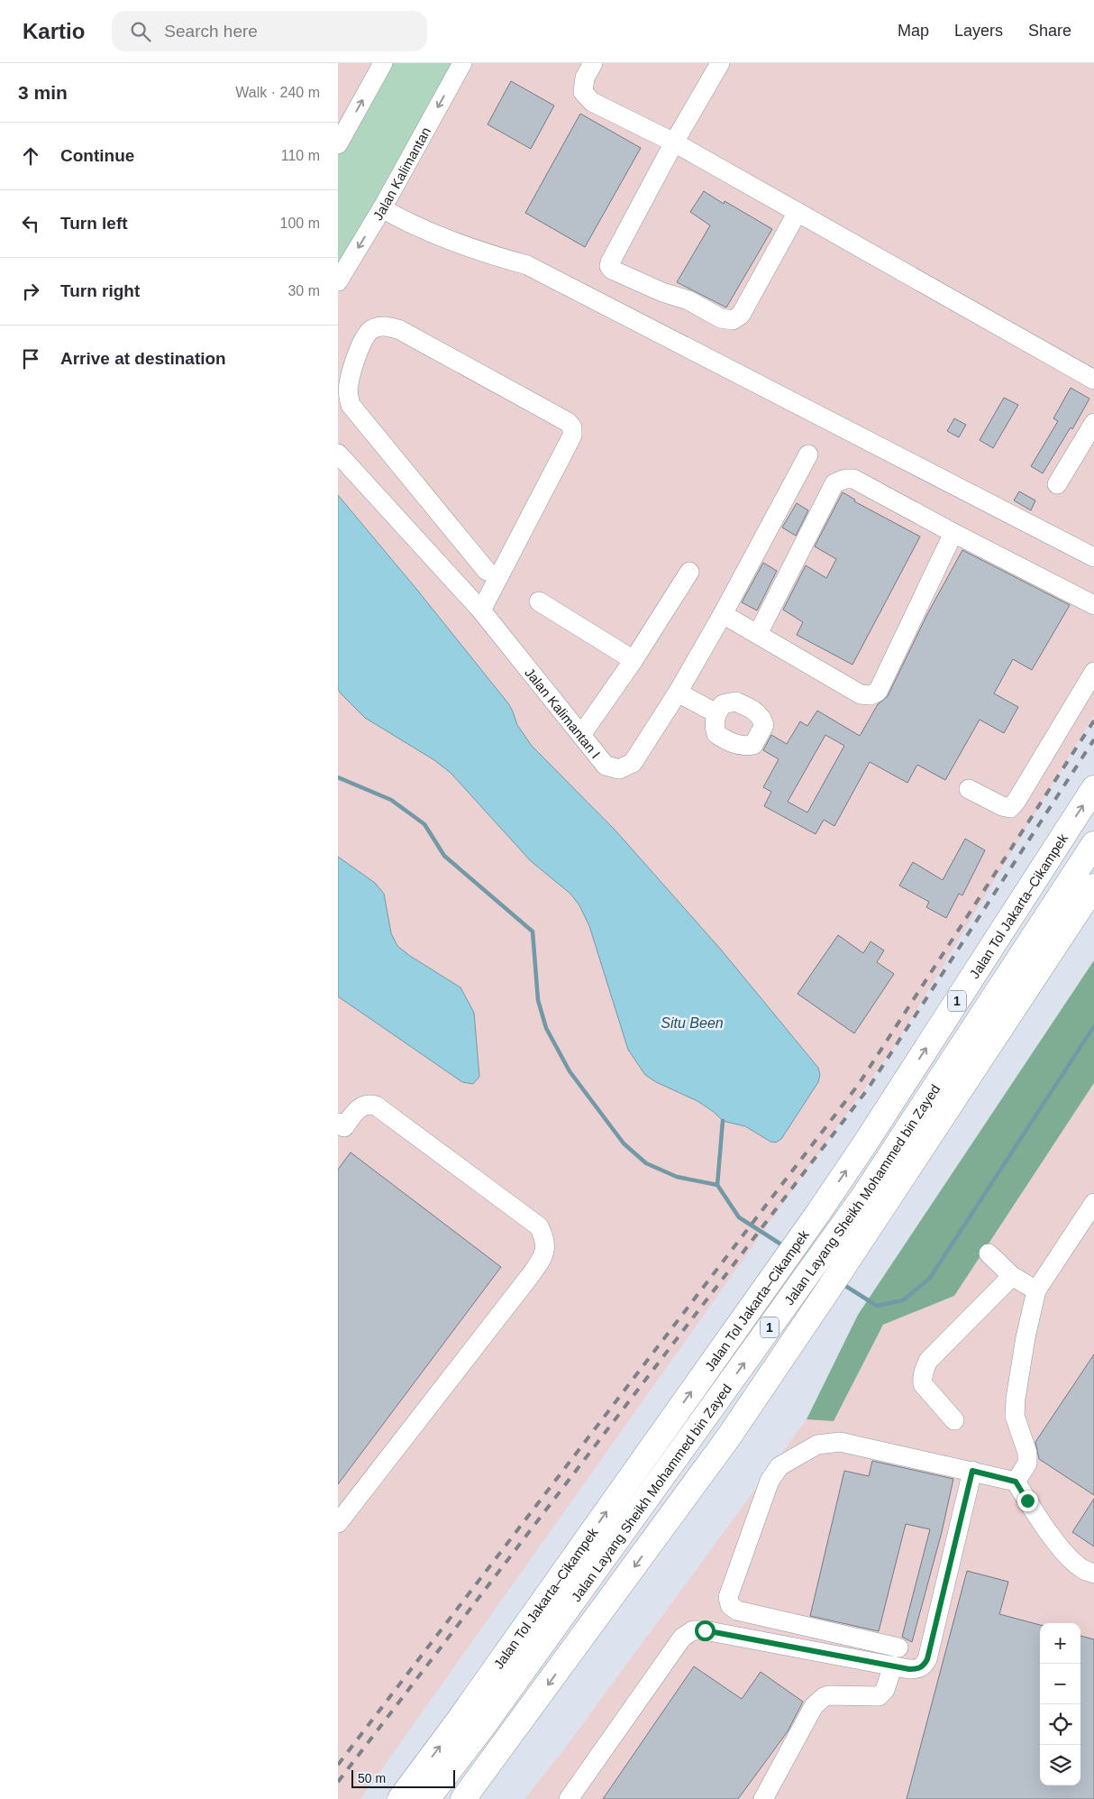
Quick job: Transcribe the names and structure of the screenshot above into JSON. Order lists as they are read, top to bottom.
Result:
{
  "streets": {
    "highway": ["Jalan Tol Jakarta–Cikampek", "1", "Jalan Layang Sheikh Mohammed bin Zayed"],
    "street": ["Jalan Kalimantan", "Jalan Kalimantan I"]
  },
  "water": ["Situ Been"],
  "scale_bar": "50 m",
  "page": {
    "header": "Kartio",
    "search": "Search here",
    "nav": ["Map", "Layers", "Share"],
    "heading": ["3 min", "Walk · 240 m"],
    "list": [
      ["Continue", "110 m"],
      ["Turn left", "100 m"],
      ["Turn right", "30 m"],
      "Arrive at destination"
    ],
    "map_buttons": ["+", "−"],
    "scale": "50 m"
  }
}
